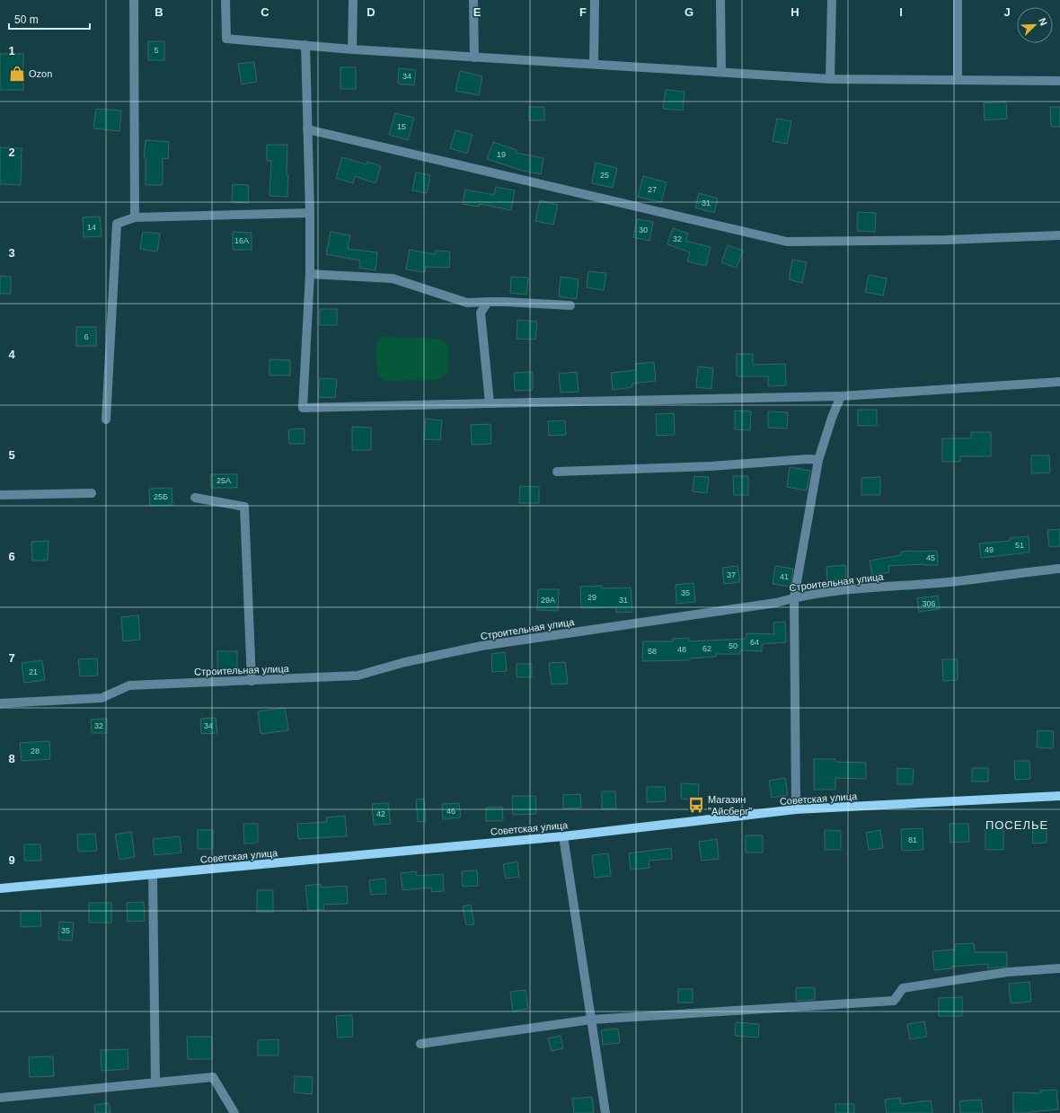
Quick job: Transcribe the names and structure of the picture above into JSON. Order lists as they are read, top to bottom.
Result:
{
  "streets": {
    "main road": ["Советская улица"],
    "street": ["Строительная улица"]
  },
  "districts": ["ПОСЕЛЬЕ"],
  "places": {
    "shop": ["Ozon"],
    "bus stop": ["Магазин \"Айсберг\""]
  },
  "house_numbers": [
    "5",
    "34",
    "15",
    "19",
    "25",
    "27",
    "31",
    "14",
    "30",
    "32",
    "16А",
    "6",
    "25А",
    "25Б",
    "51",
    "49",
    "45",
    "37",
    "41",
    "35",
    "29",
    "29А",
    "31",
    "306",
    "64",
    "50",
    "62",
    "48",
    "58",
    "21",
    "32",
    "34",
    "28",
    "46",
    "42",
    "81",
    "35"
  ],
  "scale_bar": "50 m",
  "north": "top right",
  "grid": {
    "columns": [
      "B",
      "C",
      "D",
      "E",
      "F",
      "G",
      "H",
      "I",
      "J"
    ],
    "rows": [
      "1",
      "2",
      "3",
      "4",
      "5",
      "6",
      "7",
      "8",
      "9"
    ]
  }
}
